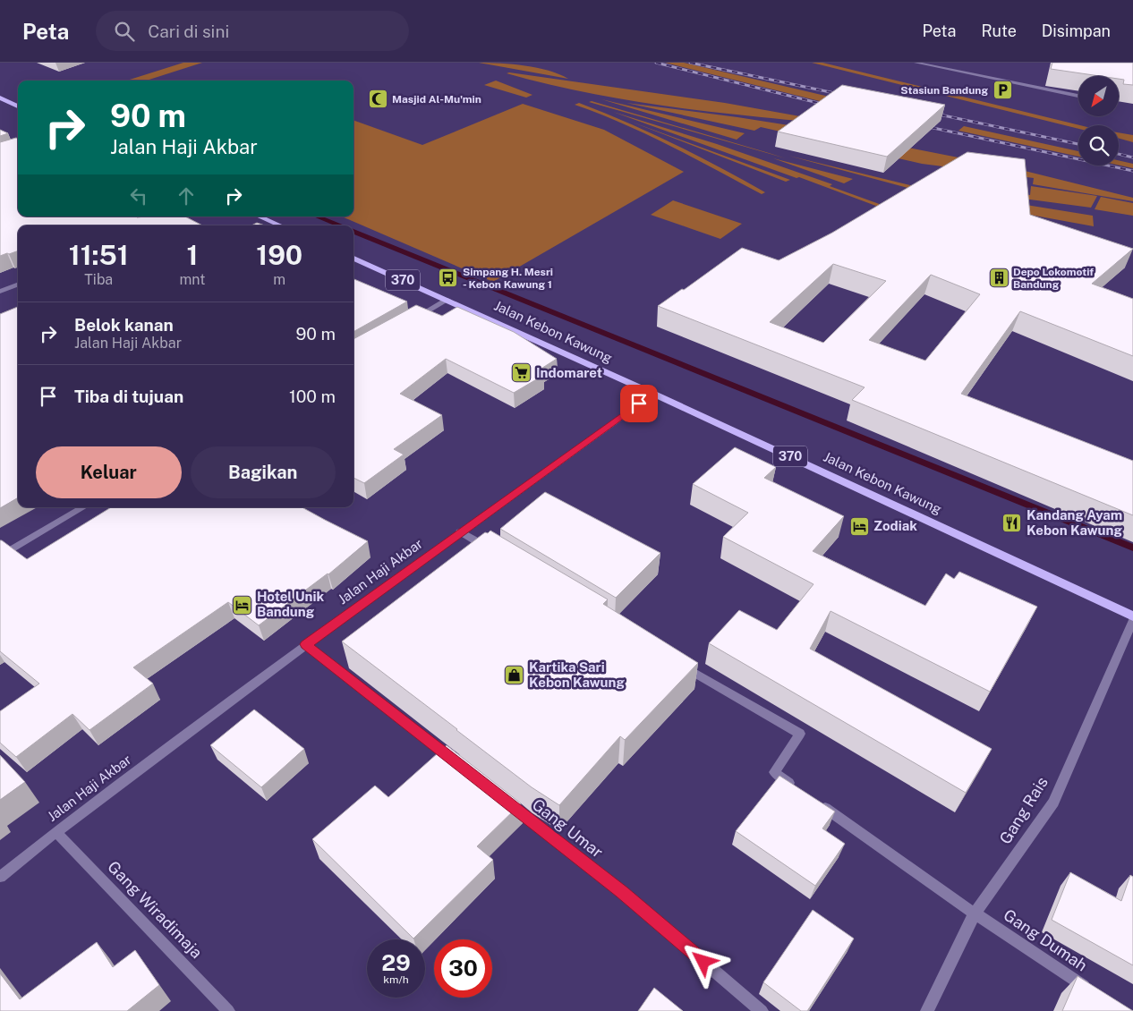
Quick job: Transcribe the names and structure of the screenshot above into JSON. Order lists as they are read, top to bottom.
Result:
{
  "streets": {
    "main road": ["370", "Jalan Kebon Kawung"],
    "street": [
      "Jalan Haji Akbar",
      "Gang Rais",
      "Gang Umar",
      "Gang Wiradimaja",
      "Gang Dumah"
    ]
  },
  "crossings": [
    ["Jalan Kebon Kawung", "Jalan Haji Akbar"],
    ["Jalan Kebon Kawung", "Gang Rais"],
    ["Jalan Haji Akbar", "Gang Wiradimaja"],
    ["Gang Rais", "Gang Dumah"]
  ],
  "places": {
    "parking": ["Stasiun Bandung"],
    "mosque": ["Masjid Al-Mu'min"],
    "bus stop": ["Simpang H. Mesri - Kebon Kawung 1"],
    "building": ["Depo Lokomotif Bandung"],
    "supermarket": ["Indomaret"],
    "restaurant": ["Kandang Ayam Kebon Kawung"],
    "hotel": ["Zodiak", "Hotel Unik Bandung"],
    "shop": ["Kartika Sari Kebon Kawung"]
  },
  "north": "bottom left",
  "page": {
    "header": "Peta",
    "search": "Cari di sini",
    "nav": ["Peta", "Rute", "Disimpan"],
    "turn": ["90 m", "Jalan Haji Akbar"],
    "eta": [
      "11:51",
      "Tiba",
      "1",
      "mnt",
      "190",
      "m"
    ],
    "list": [
      {
        "name": "Belok kanan",
        "note": "Jalan Haji Akbar",
        "value": "90 m"
      },
      {
        "name": "Tiba di tujuan",
        "value": "100 m"
      }
    ],
    "buttons": ["Keluar", "Bagikan"],
    "speed": "29 km/h",
    "limit": "30"
  }
}
